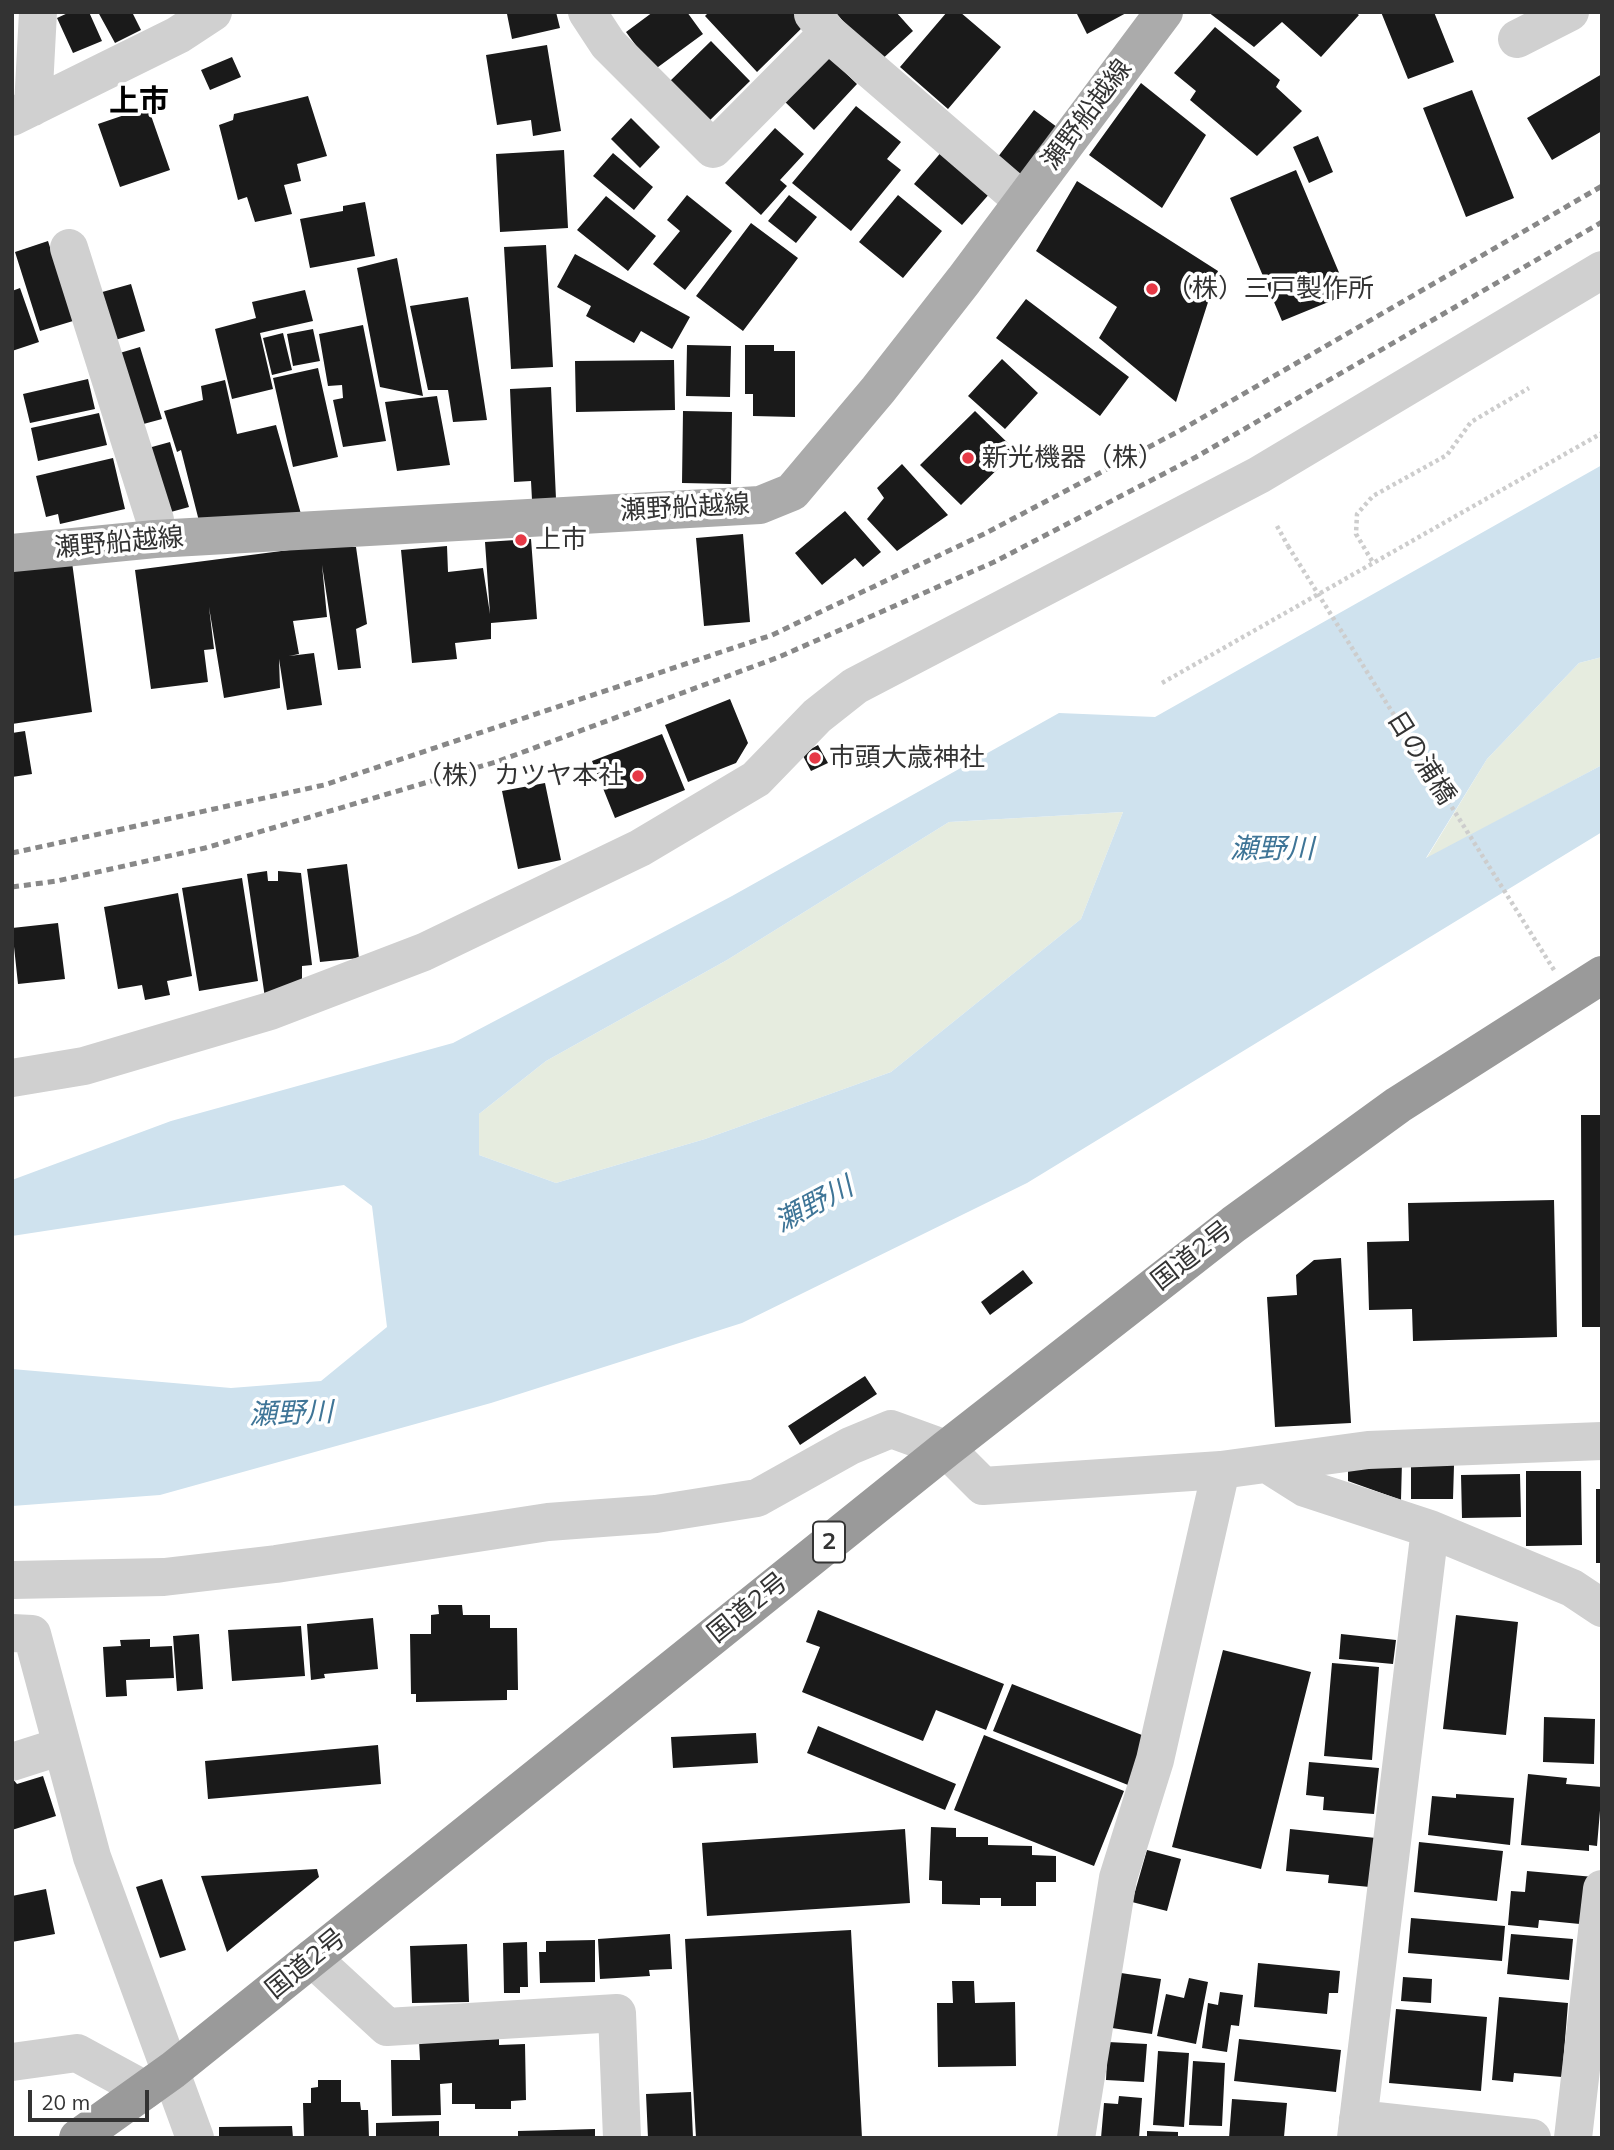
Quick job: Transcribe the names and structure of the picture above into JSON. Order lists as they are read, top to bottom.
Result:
{
  "streets": {
    "highway": ["国道2号", "2"],
    "main road": ["瀬野船越線"],
    "path": ["日の浦橋"]
  },
  "districts": ["上市"],
  "water": ["瀬野川"],
  "places": [
    "（株）三戸製作所",
    "新光機器（株）",
    "上市",
    "市頭大歳神社",
    "（株）カツヤ本社"
  ],
  "scale_bar": "20 m"
}
